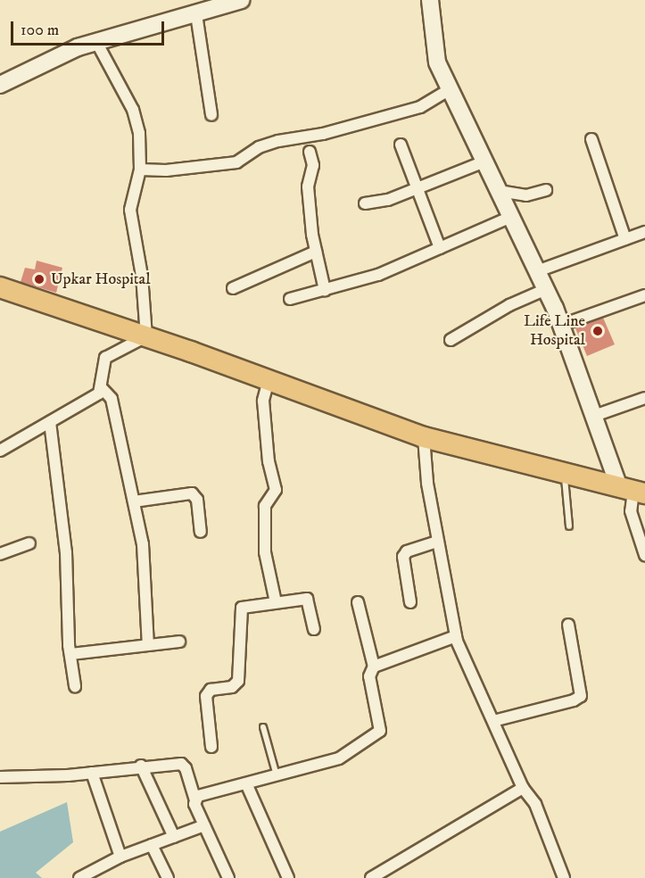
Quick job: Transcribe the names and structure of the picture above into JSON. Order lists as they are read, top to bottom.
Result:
{
  "places": ["Upkar Hospital", "Life Line Hospital"],
  "scale_bar": "100 m"
}
